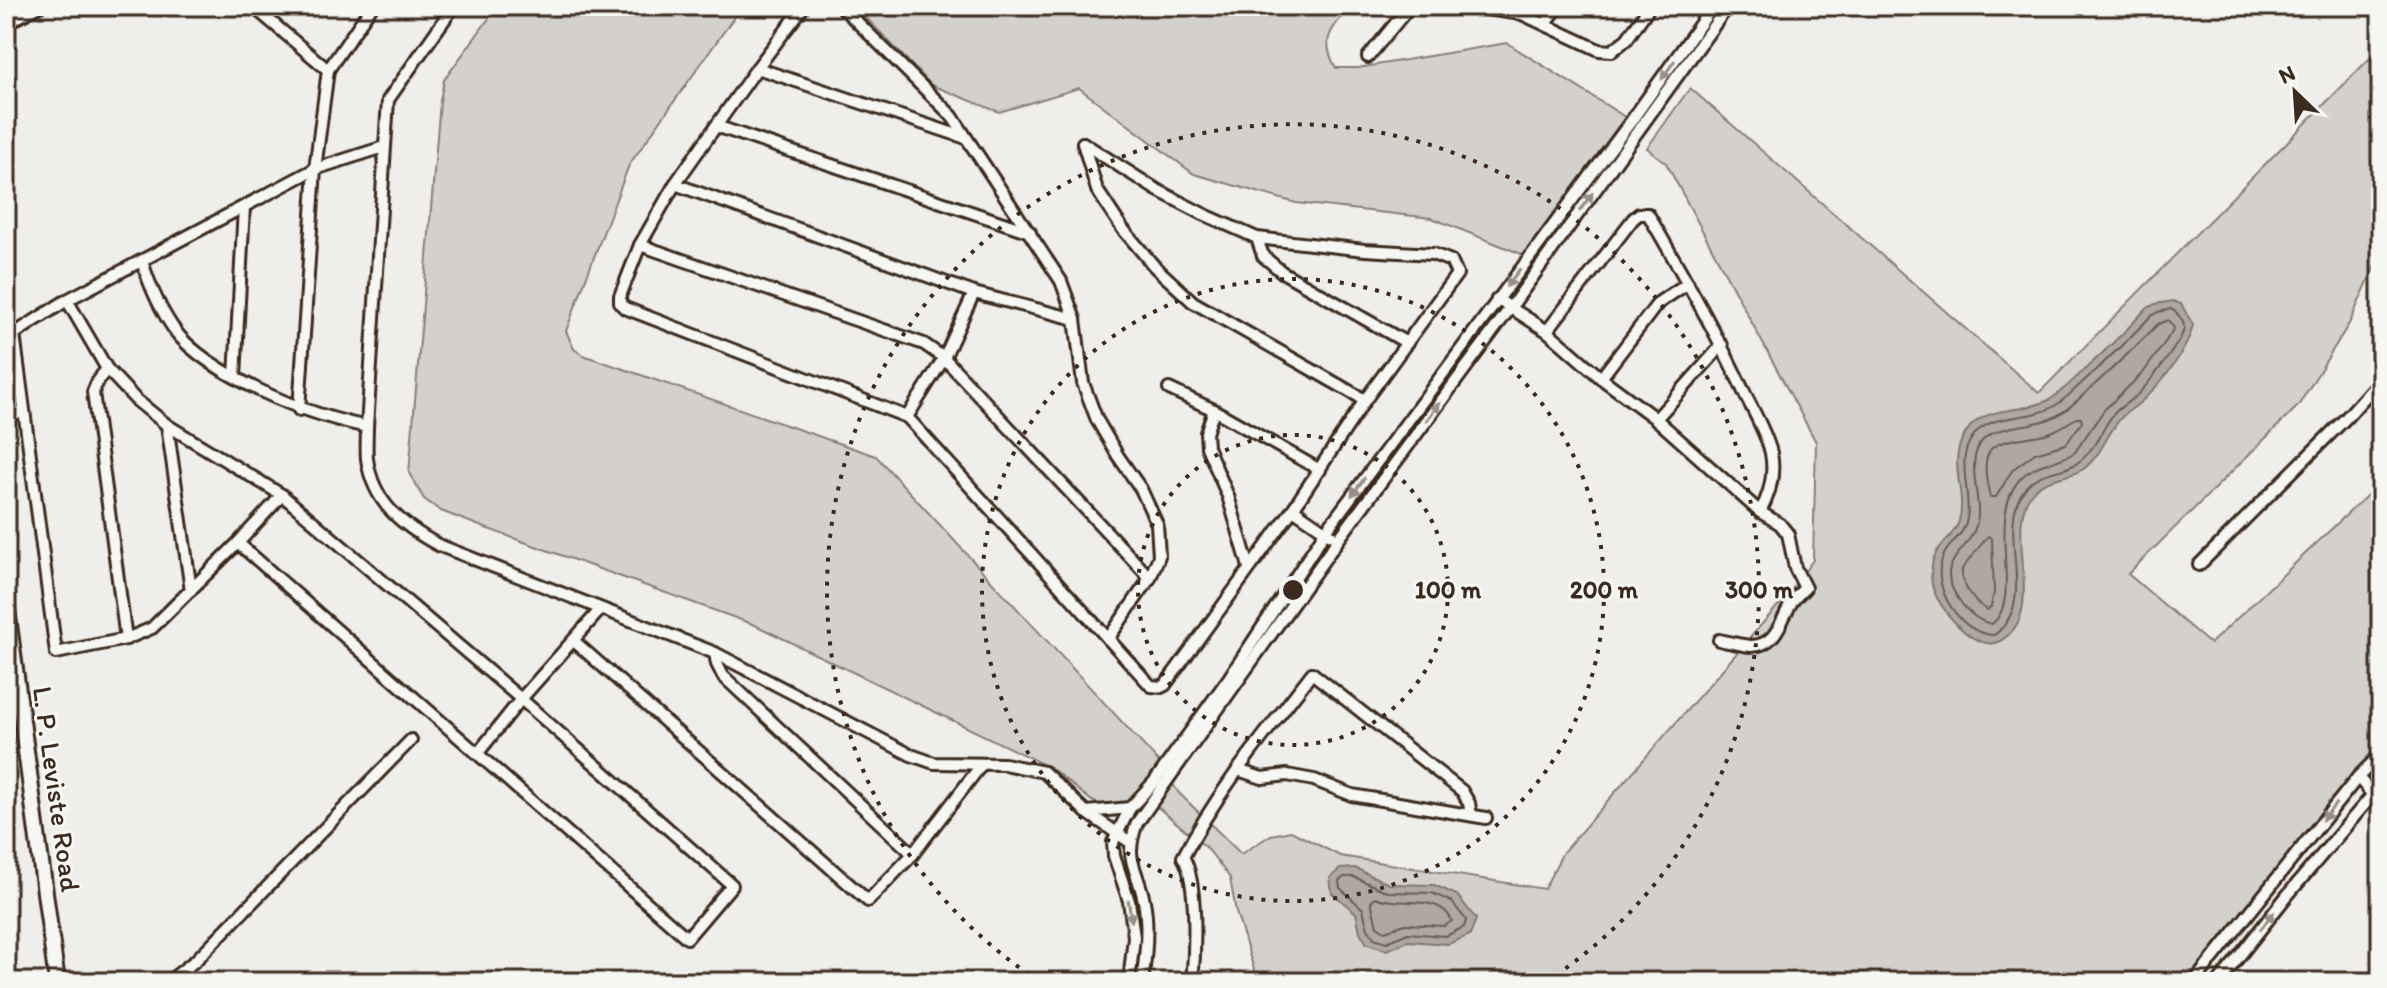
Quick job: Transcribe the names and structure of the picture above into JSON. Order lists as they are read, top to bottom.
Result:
{
  "streets": {
    "main road": ["L. P. Leviste Road"]
  },
  "north": "top left",
  "rings": ["100 m", "200 m", "300 m"]
}
